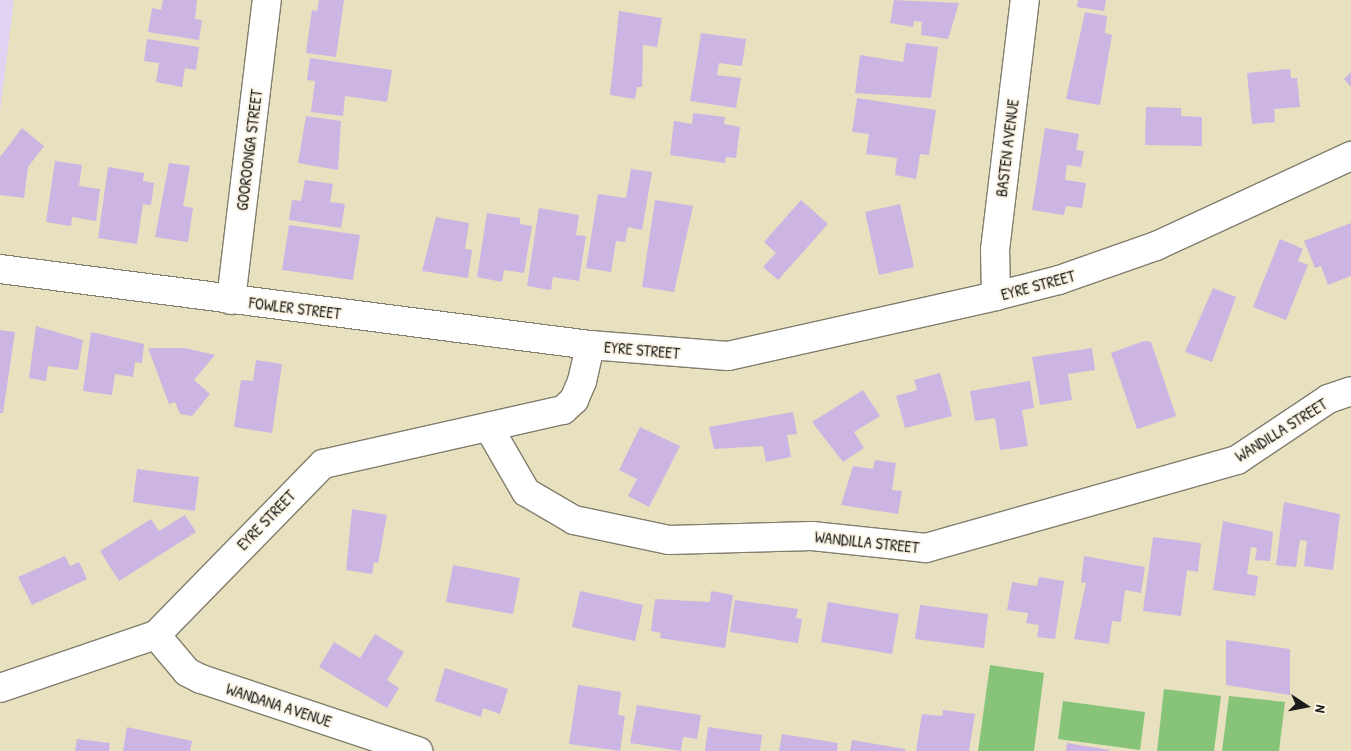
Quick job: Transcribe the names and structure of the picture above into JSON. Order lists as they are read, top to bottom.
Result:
{
  "streets": {
    "street": [
      "BASTEN AVENUE",
      "GOOROONGA STREET",
      "EYRE STREET",
      "FOWLER STREET",
      "WANDILLA STREET",
      "WANDANA AVENUE"
    ]
  },
  "crossings": [
    ["BASTEN AVENUE", "EYRE STREET"],
    ["GOOROONGA STREET", "FOWLER STREET"],
    ["EYRE STREET", "FOWLER STREET"],
    ["EYRE STREET", "WANDILLA STREET"],
    ["EYRE STREET", "WANDANA AVENUE"]
  ],
  "north": "right"
}
